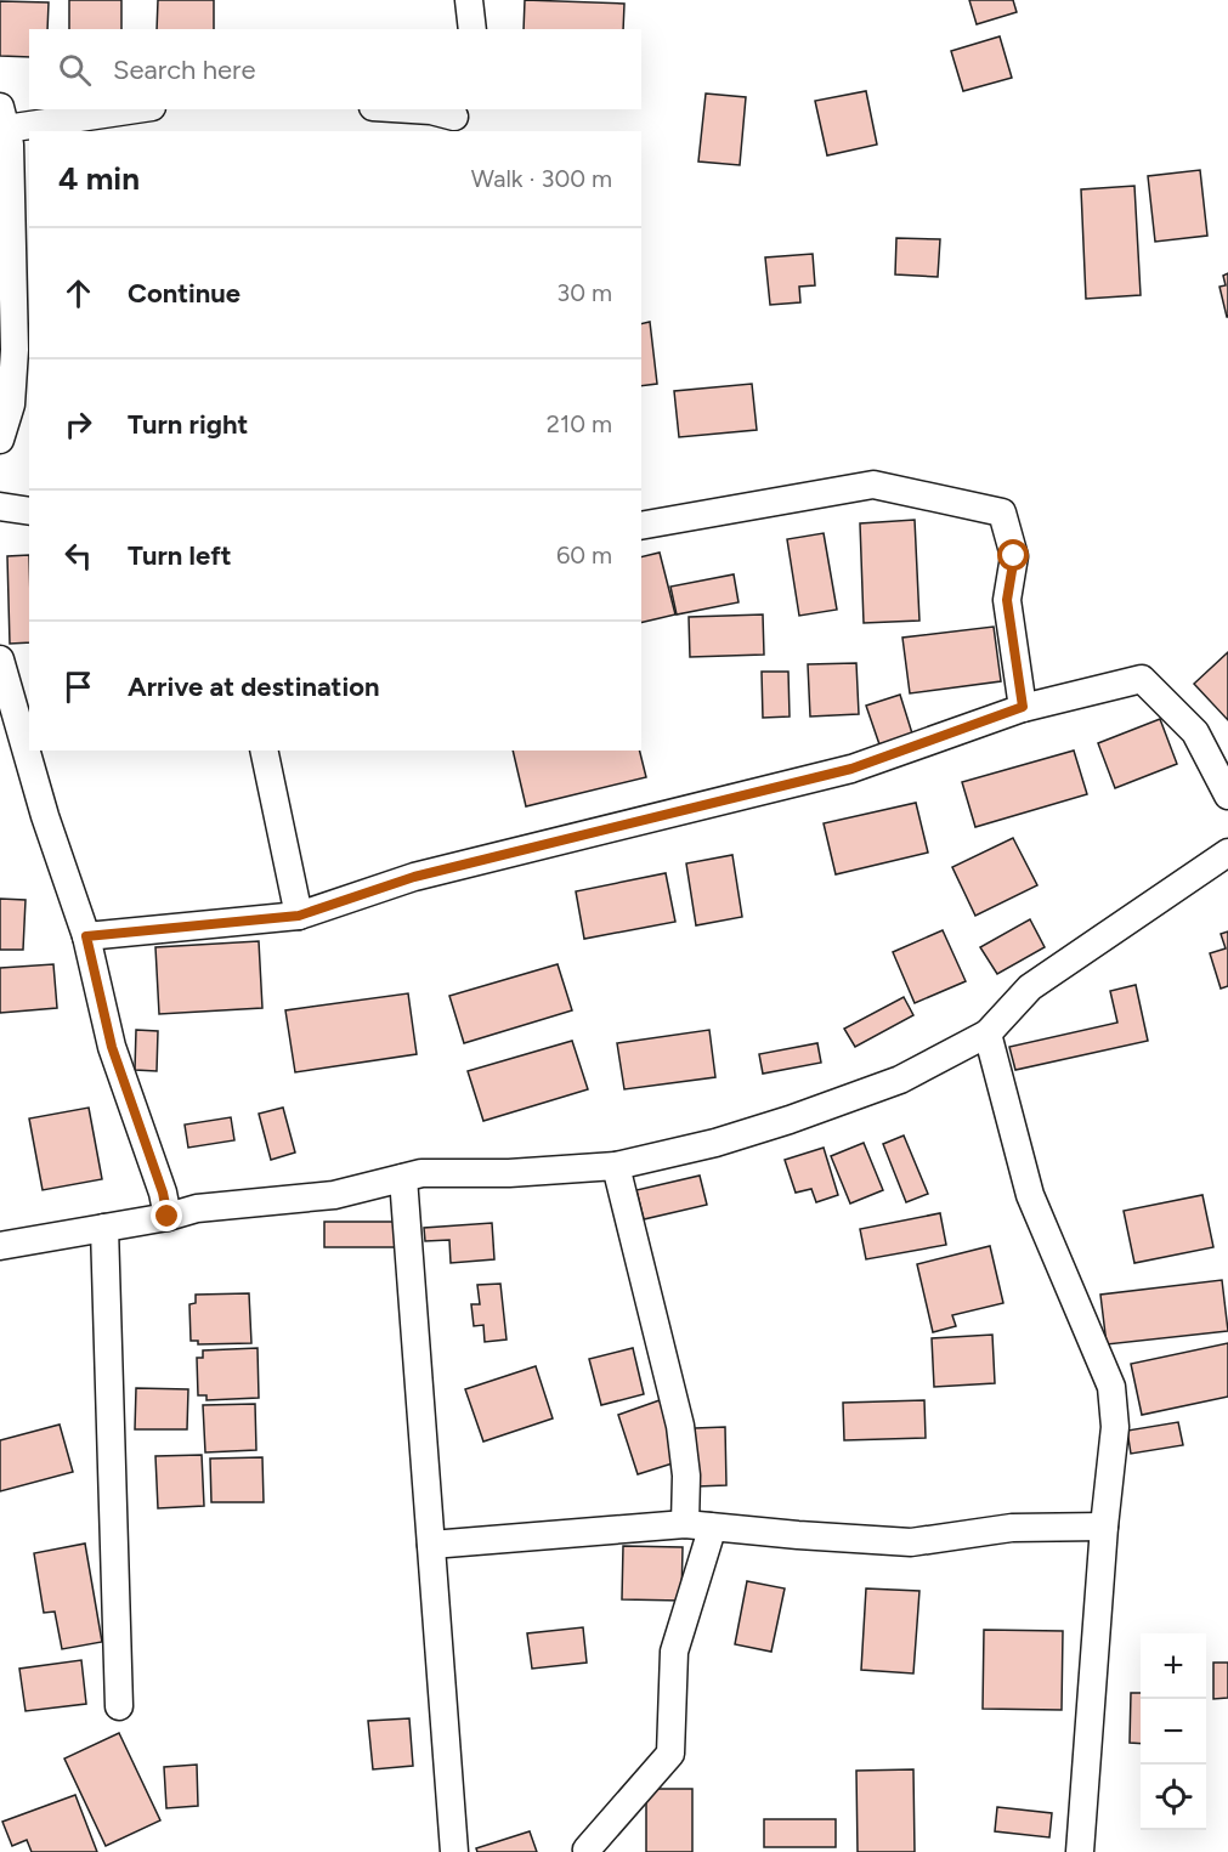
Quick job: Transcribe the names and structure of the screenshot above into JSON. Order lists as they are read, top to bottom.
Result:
{
  "page": {
    "search": "Search here",
    "heading": ["4 min", "Walk · 300 m"],
    "list": [
      ["Continue", "30 m"],
      ["Turn right", "210 m"],
      ["Turn left", "60 m"],
      "Arrive at destination"
    ],
    "map_buttons": ["+", "−"]
  }
}
